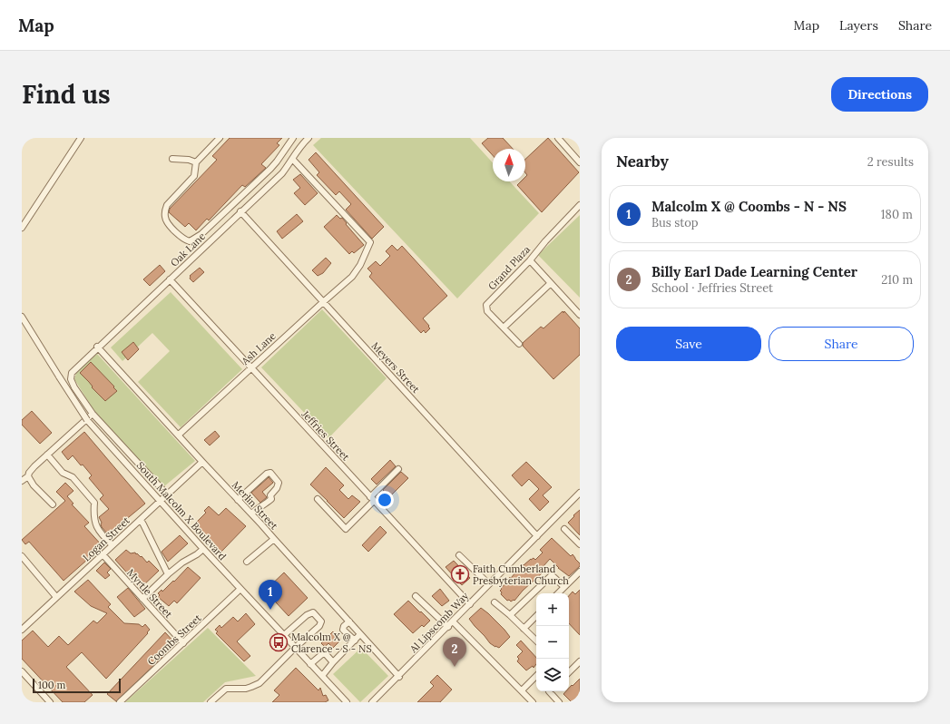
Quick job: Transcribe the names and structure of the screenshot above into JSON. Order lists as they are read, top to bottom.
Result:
{
  "streets": {
    "street": [
      "Oak Lane",
      "Grand Plaza",
      "Ash Lane",
      "Meyers Street",
      "Jeffries Street",
      "Merlin Street",
      "South Malcolm X Boulevard",
      "Logan Street",
      "Myrtle Street",
      "Al Lipscomb Way",
      "Coombs Street"
    ]
  },
  "crossings": [
    ["Oak Lane", "Ash Lane"],
    ["Oak Lane", "Meyers Street"],
    ["Oak Lane", "Jeffries Street"],
    ["Oak Lane", "Merlin Street"],
    ["Ash Lane", "Meyers Street"],
    ["Ash Lane", "Jeffries Street"],
    ["Ash Lane", "Merlin Street"],
    ["Meyers Street", "Al Lipscomb Way"],
    ["Jeffries Street", "Al Lipscomb Way"],
    ["Merlin Street", "Logan Street"],
    ["Merlin Street", "Al Lipscomb Way"],
    ["South Malcolm X Boulevard", "Logan Street"],
    ["South Malcolm X Boulevard", "Coombs Street"],
    ["Logan Street", "Myrtle Street"],
    ["Myrtle Street", "Coombs Street"]
  ],
  "places": {
    "church": ["Faith Cumberland Presbyterian Church"],
    "bus stop": ["Malcolm X @ Clarence - S - NS"]
  },
  "scale_bar": "100 m",
  "north": "top",
  "page": {
    "header": "Map",
    "nav": ["Map", "Layers", "Share"],
    "buttons": [
      "Directions",
      ["Save", "Share"]
    ],
    "title": "Find us",
    "heading": ["Nearby", "2 results"],
    "list": [
      {
        "mark": "1",
        "name": "Malcolm X @ Coombs - N - NS",
        "note": "Bus stop",
        "value": "180 m"
      },
      {
        "mark": "2",
        "name": "Billy Earl Dade Learning Center",
        "note": "School · Jeffries Street",
        "value": "210 m"
      }
    ],
    "pins": ["1", "2"],
    "map_buttons": ["+", "−"],
    "scale": "100 m"
  }
}
